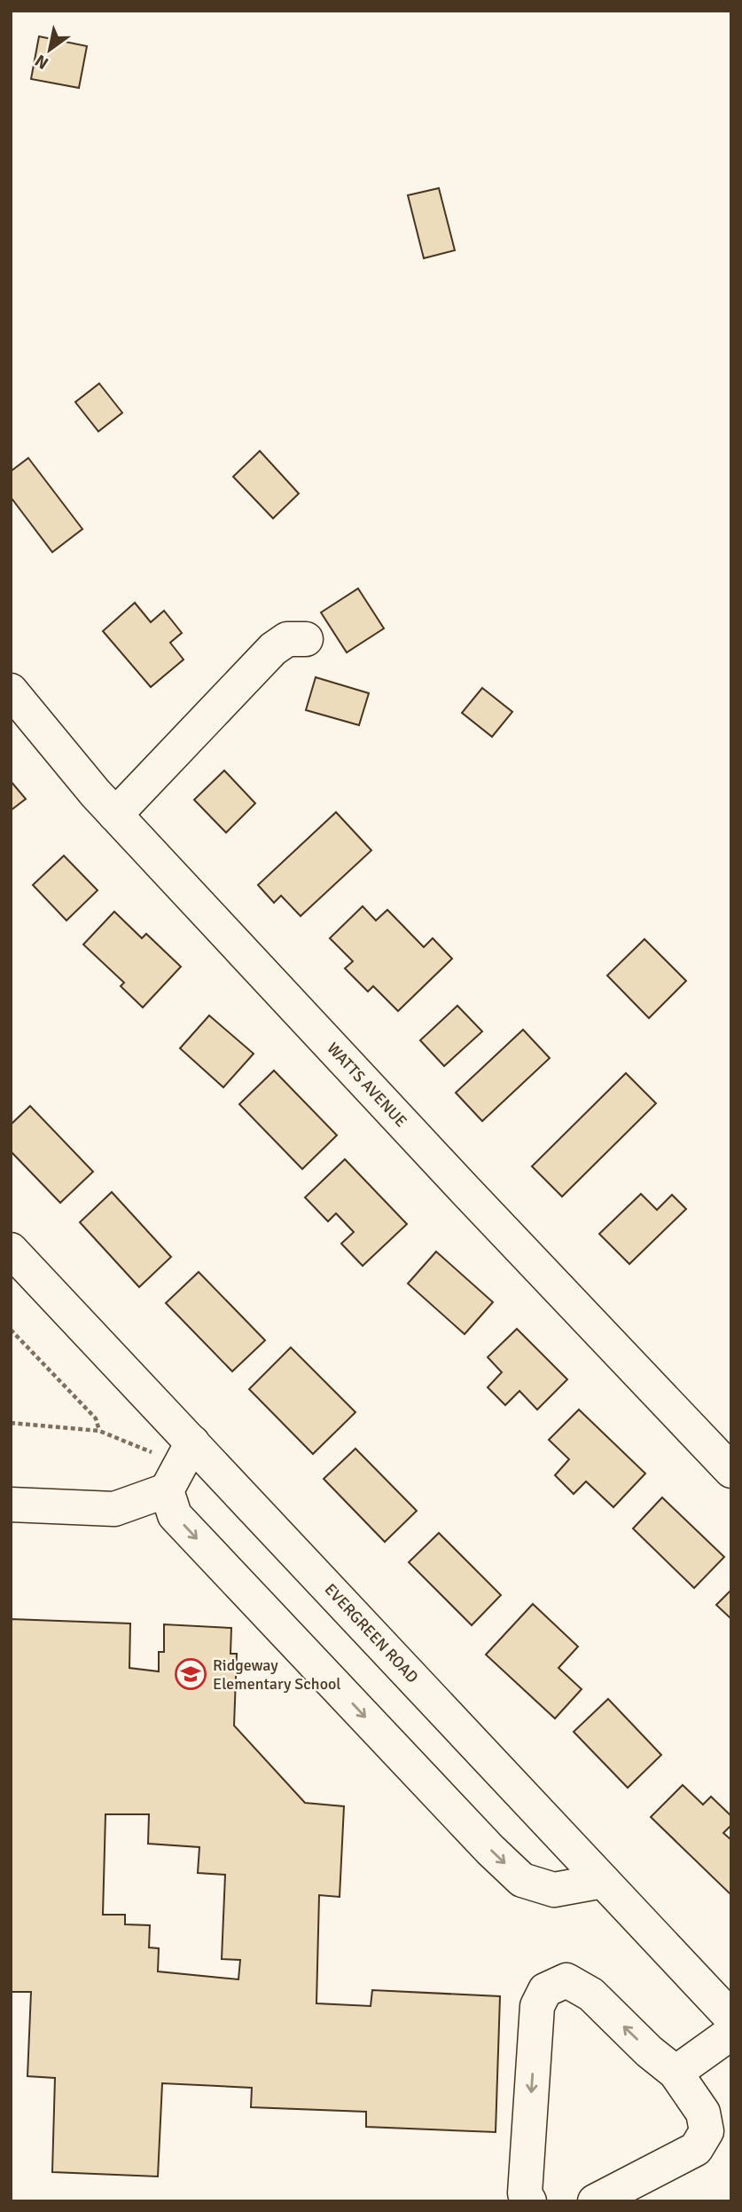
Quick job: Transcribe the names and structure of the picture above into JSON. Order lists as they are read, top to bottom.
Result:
{
  "streets": {
    "street": ["WATTS AVENUE", "EVERGREEN ROAD"]
  },
  "places": {
    "school or university": ["Ridgeway Elementary School"]
  },
  "north": "bottom left"
}
